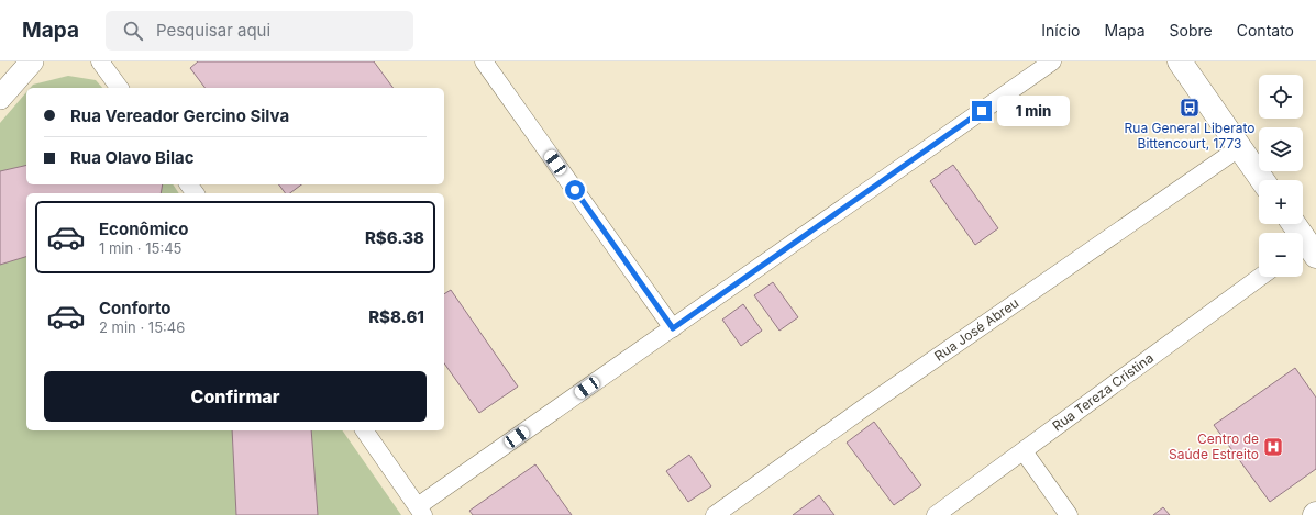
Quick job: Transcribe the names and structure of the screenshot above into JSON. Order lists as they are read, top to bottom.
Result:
{
  "streets": {
    "street": ["Rua José Abreu", "Rua Tereza Cristina"]
  },
  "places": {
    "bus stop": ["Rua General Liberato Bittencourt, 1773"],
    "hospital": ["Centro de Saúde Estreito"]
  },
  "page": {
    "header": "Mapa",
    "search": "Pesquisar aqui",
    "nav": [
      "Início",
      "Mapa",
      "Sobre",
      "Contato"
    ],
    "map_buttons": ["+", "−"],
    "banner": ["Rua Vereador Gercino Silva", "Rua Olavo Bilac"],
    "bubble": "1 min",
    "list": [
      {
        "name": "Econômico",
        "note": "1 min · 15:45",
        "value": "R$6.38"
      },
      {
        "name": "Conforto",
        "note": "2 min · 15:46",
        "value": "R$8.61"
      }
    ],
    "buttons": "Confirmar"
  }
}
